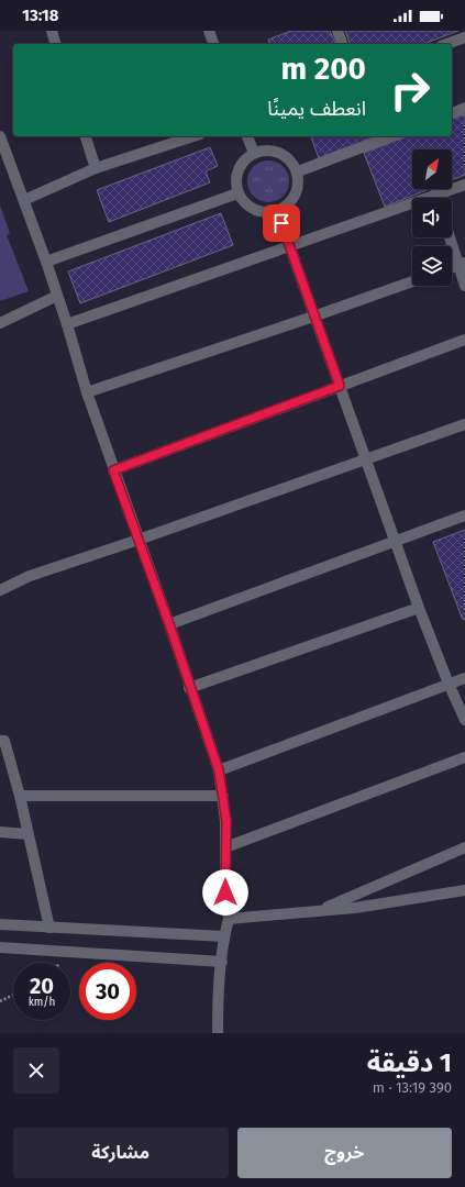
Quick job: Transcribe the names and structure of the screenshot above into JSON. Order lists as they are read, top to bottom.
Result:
{
  "north": "top right",
  "page": {
    "status": "13:18",
    "turn": ["200 m", "انعطف يمينًا"],
    "speed": "20 km/h",
    "limit": "30",
    "heading": ["1 دقيقة", "390 m · 13:19"],
    "buttons": ["خروج", "مشاركة"]
  }
}
